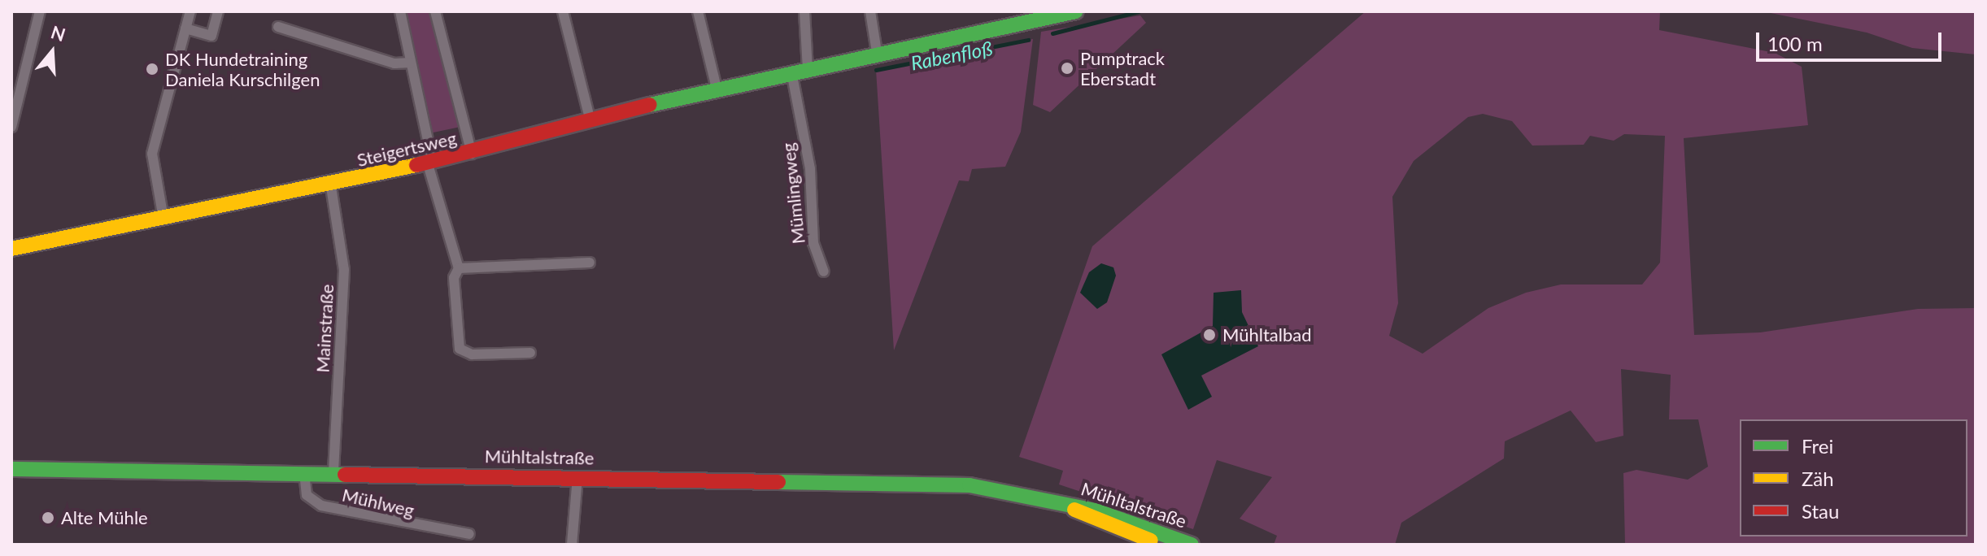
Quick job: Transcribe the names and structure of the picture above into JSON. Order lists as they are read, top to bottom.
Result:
{
  "streets": {
    "street": [
      "Steigertsweg",
      "Mümlingweg",
      "Mainstraße",
      "Mühltalstraße",
      "Mühlweg"
    ]
  },
  "crossings": [
    ["Steigertsweg", "Mümlingweg"],
    ["Steigertsweg", "Mainstraße"],
    ["Mainstraße", "Mühltalstraße"],
    ["Mühltalstraße", "Mühlweg"]
  ],
  "water": ["Rabenfloß"],
  "places": [
    "Pumptrack Eberstadt",
    "DK Hundetraining Daniela Kurschilgen",
    "Mühltalbad",
    "Alte Mühle"
  ],
  "legend": ["Frei", "Zäh", "Stau"],
  "scale_bar": "100 m",
  "north": "top"
}
